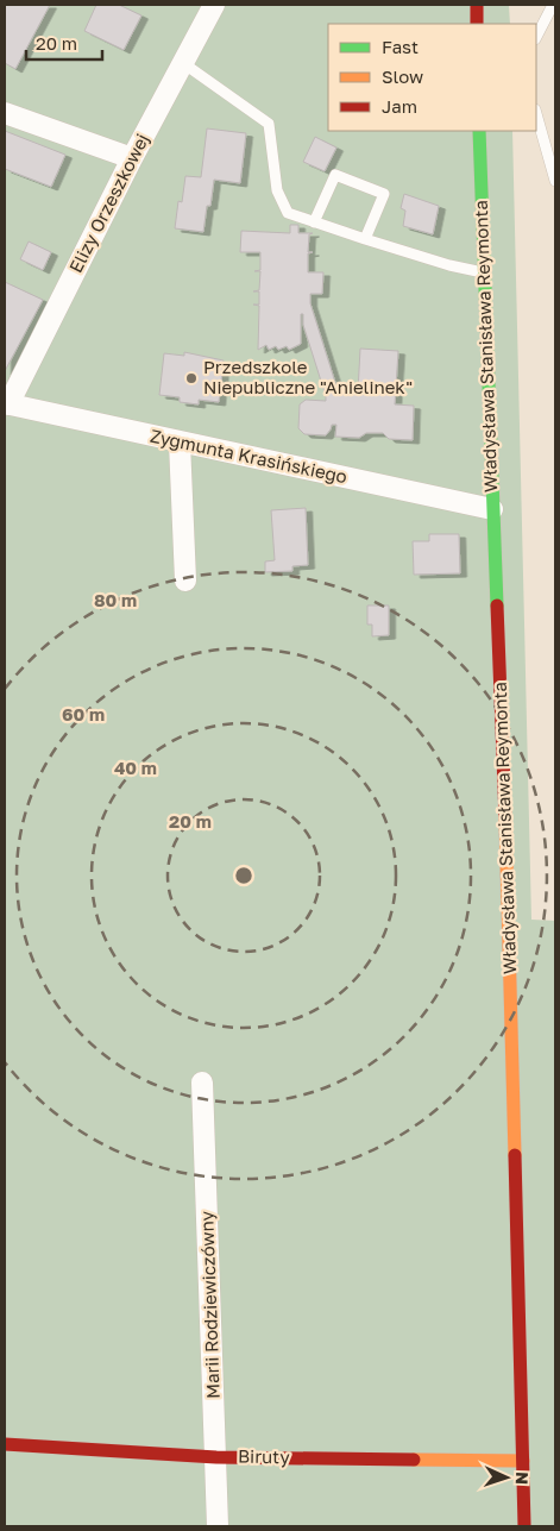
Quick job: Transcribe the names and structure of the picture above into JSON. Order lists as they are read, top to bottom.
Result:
{
  "streets": {
    "street": [
      "Elizy Orzeszkowej",
      "Władysława Stanisława Reymonta",
      "Zygmunta Krasińskiego",
      "Marii Rodziewiczówny",
      "Biruty"
    ]
  },
  "crossings": [
    ["Elizy Orzeszkowej", "Zygmunta Krasińskiego"],
    ["Władysława Stanisława Reymonta", "Zygmunta Krasińskiego"],
    ["Władysława Stanisława Reymonta", "Biruty"],
    ["Marii Rodziewiczówny", "Biruty"]
  ],
  "places": ["Przedszkole Niepubliczne \"Anielinek\""],
  "legend": ["Fast", "Slow", "Jam"],
  "scale_bar": "20 m",
  "north": "right",
  "rings": [
    "80 m",
    "60 m",
    "40 m",
    "20 m"
  ]
}
